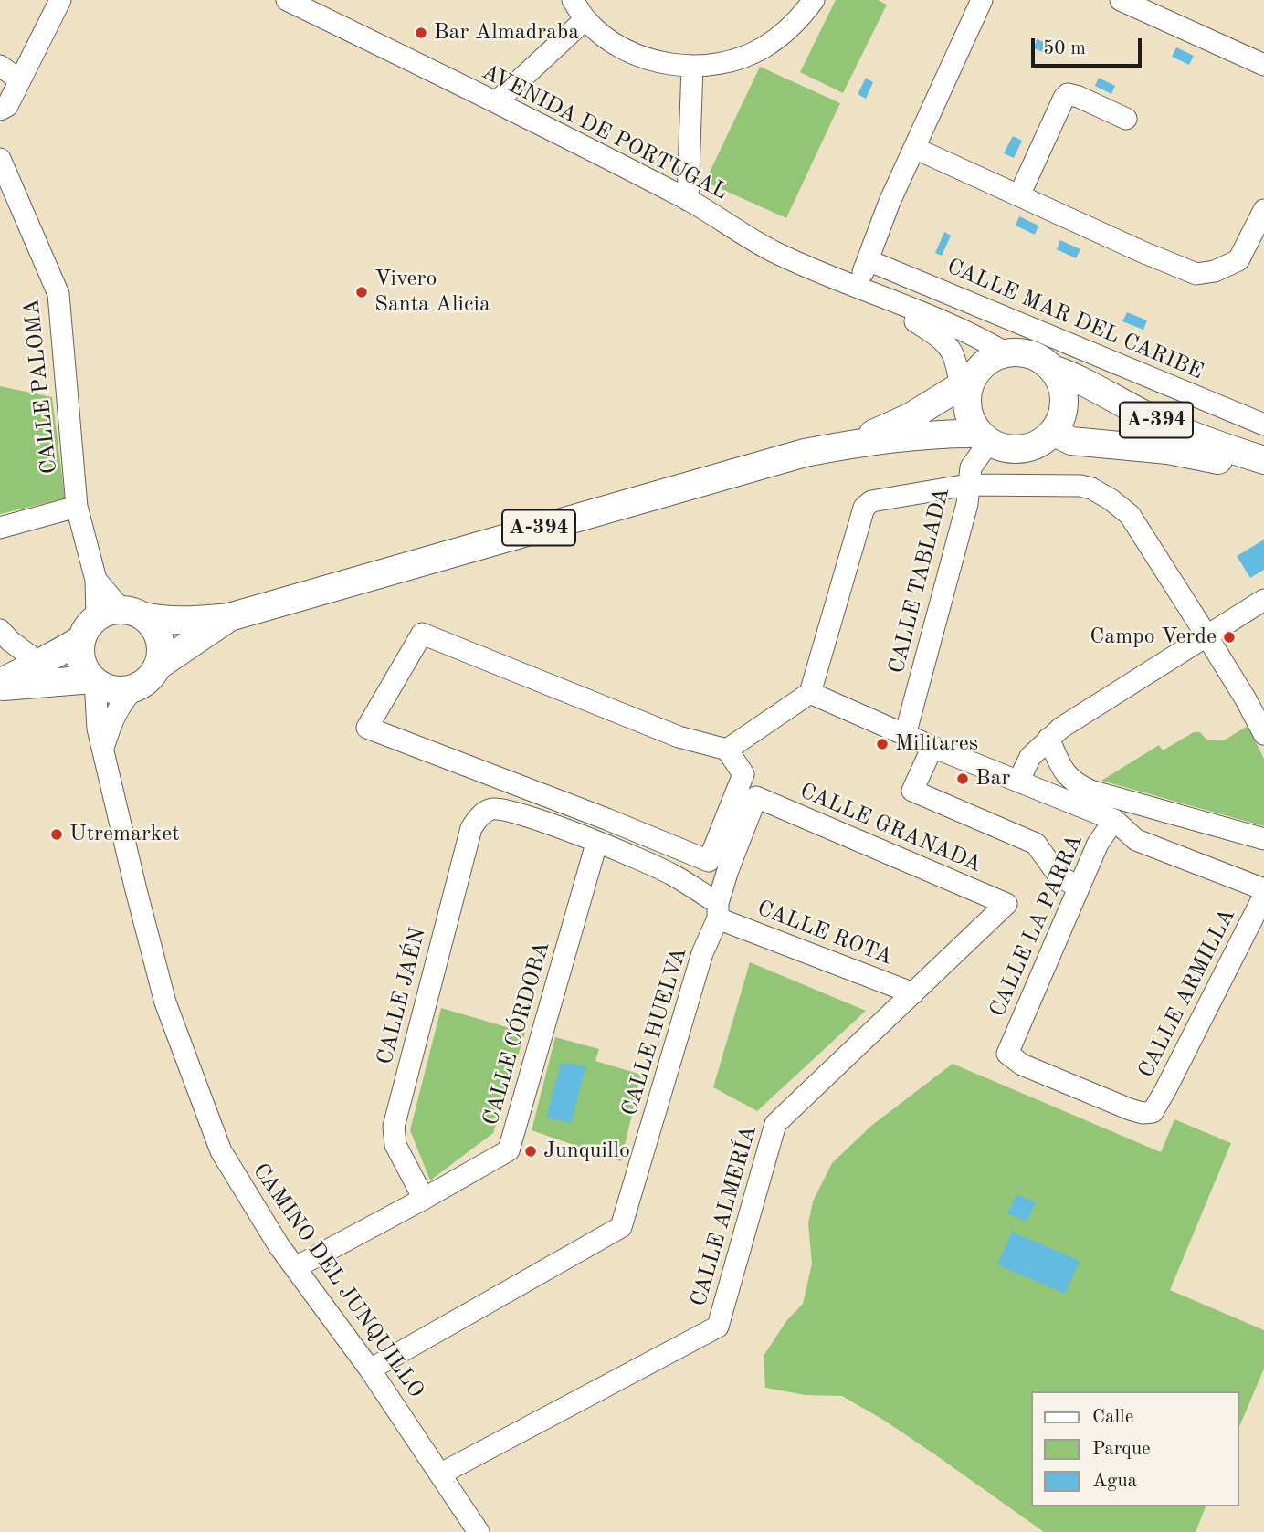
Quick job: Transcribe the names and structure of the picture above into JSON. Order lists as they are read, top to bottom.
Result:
{
  "streets": {
    "main road": ["A-394"],
    "street": [
      "AVENIDA DE PORTUGAL",
      "CALLE MAR DEL CARIBE",
      "CALLE PALOMA",
      "CALLE TABLADA",
      "CALLE GRANADA",
      "CALLE LA PARRA",
      "CALLE ROTA",
      "CALLE ARMILLA",
      "CALLE JAÉN",
      "CALLE HUELVA",
      "CALLE CÓRDOBA",
      "CALLE ALMERÍA",
      "CAMINO DEL JUNQUILLO"
    ]
  },
  "crossings": [
    ["AVENIDA DE PORTUGAL", "A-394"],
    ["AVENIDA DE PORTUGAL", "CALLE TABLADA"],
    ["CALLE PALOMA", "A-394"],
    ["CALLE PALOMA", "CAMINO DEL JUNQUILLO"],
    ["A-394", "CALLE TABLADA"],
    ["A-394", "CAMINO DEL JUNQUILLO"],
    ["CALLE GRANADA", "CALLE HUELVA"],
    ["CALLE GRANADA", "CALLE ALMERÍA"],
    ["CALLE LA PARRA", "CALLE ARMILLA"],
    ["CALLE ROTA", "CALLE JAÉN"],
    ["CALLE ROTA", "CALLE HUELVA"],
    ["CALLE ROTA", "CALLE CÓRDOBA"],
    ["CALLE ROTA", "CALLE ALMERÍA"],
    ["CALLE JAÉN", "CALLE CÓRDOBA"],
    ["CALLE HUELVA", "CAMINO DEL JUNQUILLO"],
    ["CALLE CÓRDOBA", "CAMINO DEL JUNQUILLO"],
    ["CALLE ALMERÍA", "CAMINO DEL JUNQUILLO"]
  ],
  "places": [
    "Bar Almadraba",
    "Vivero Santa Alicia",
    "Campo Verde",
    "Militares",
    "Bar",
    "Utremarket",
    "Junquillo"
  ],
  "legend": ["Calle", "Parque", "Agua"],
  "scale_bar": "50 m"
}
